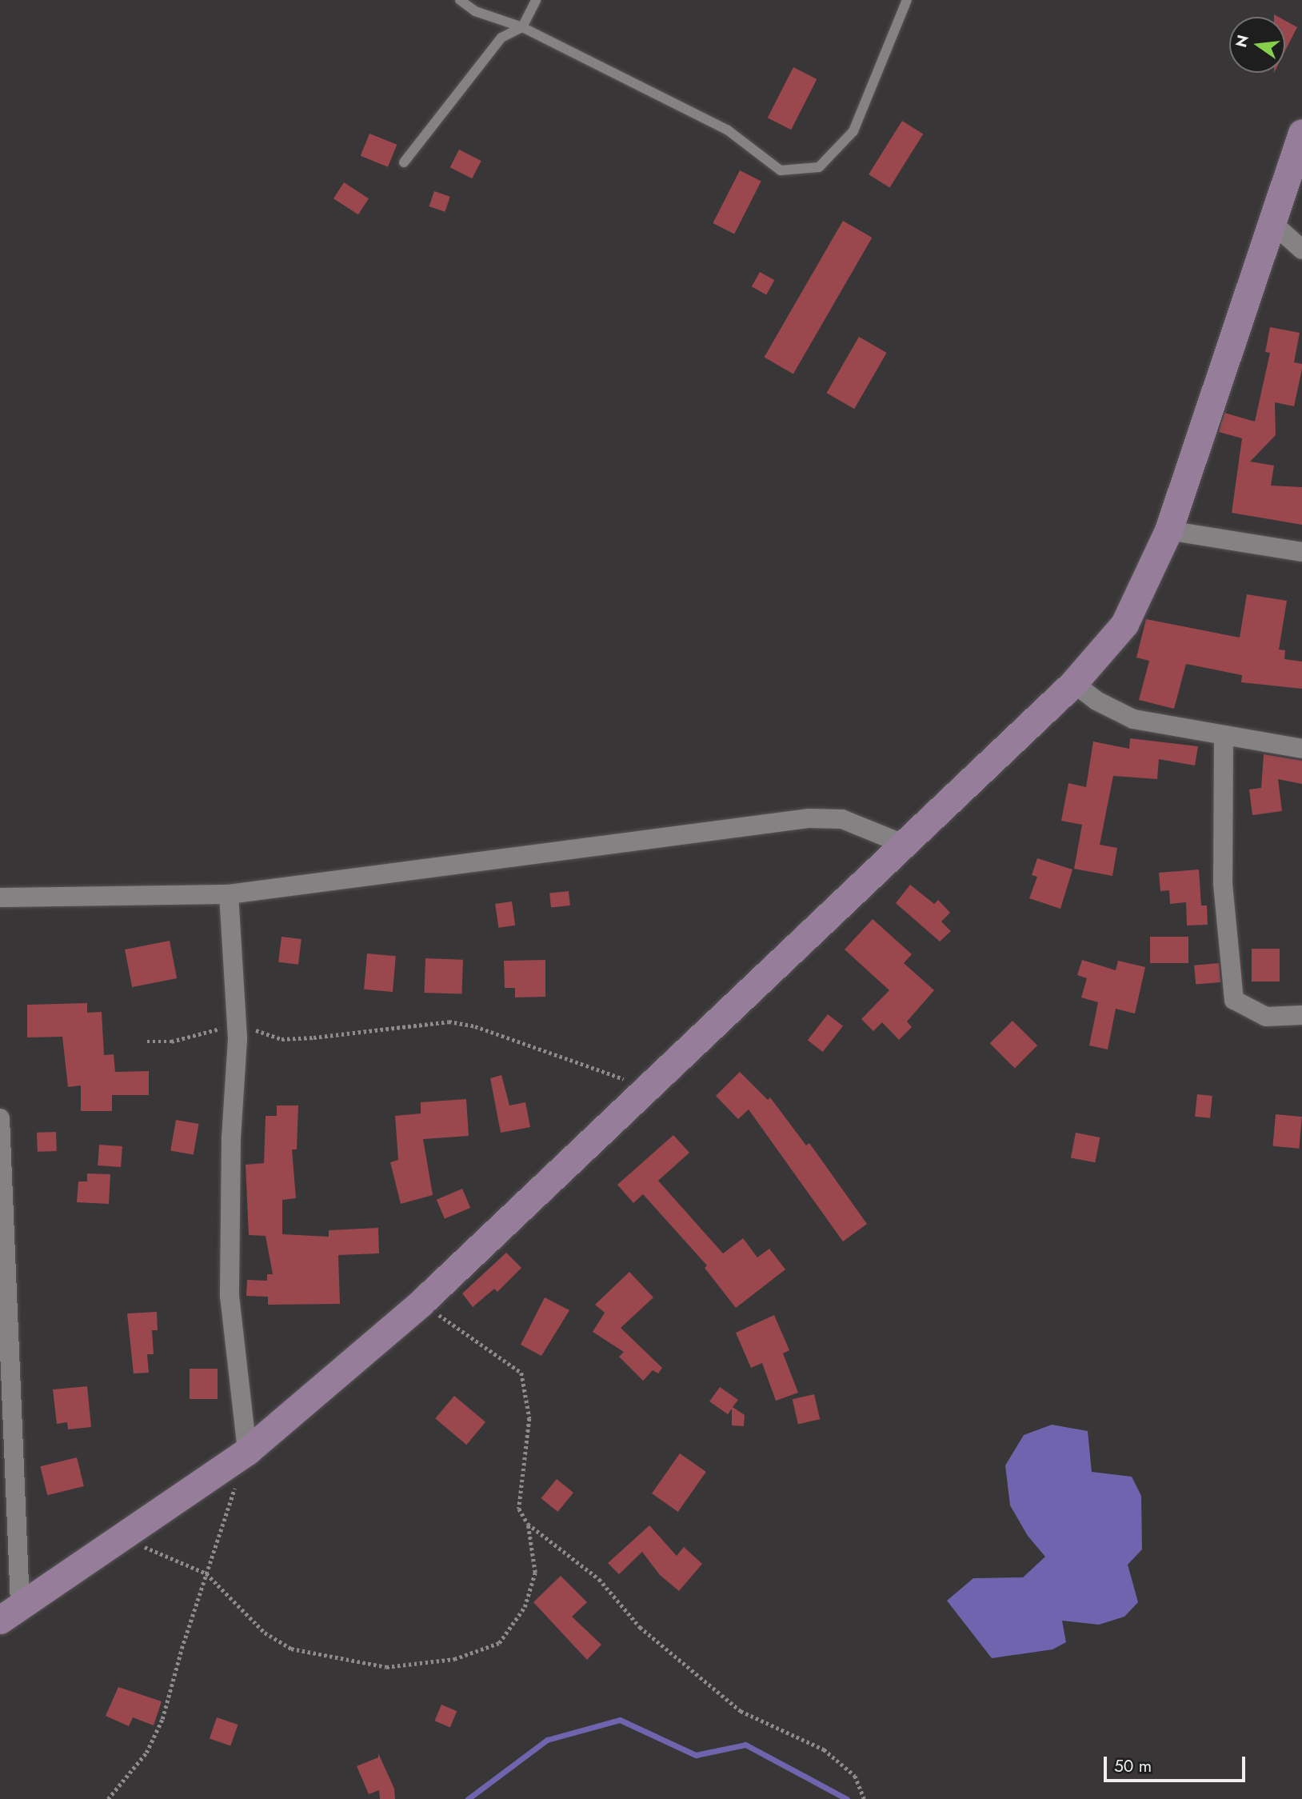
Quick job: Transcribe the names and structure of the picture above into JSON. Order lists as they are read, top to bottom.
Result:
{
  "scale_bar": "50 m",
  "north": "left"
}
